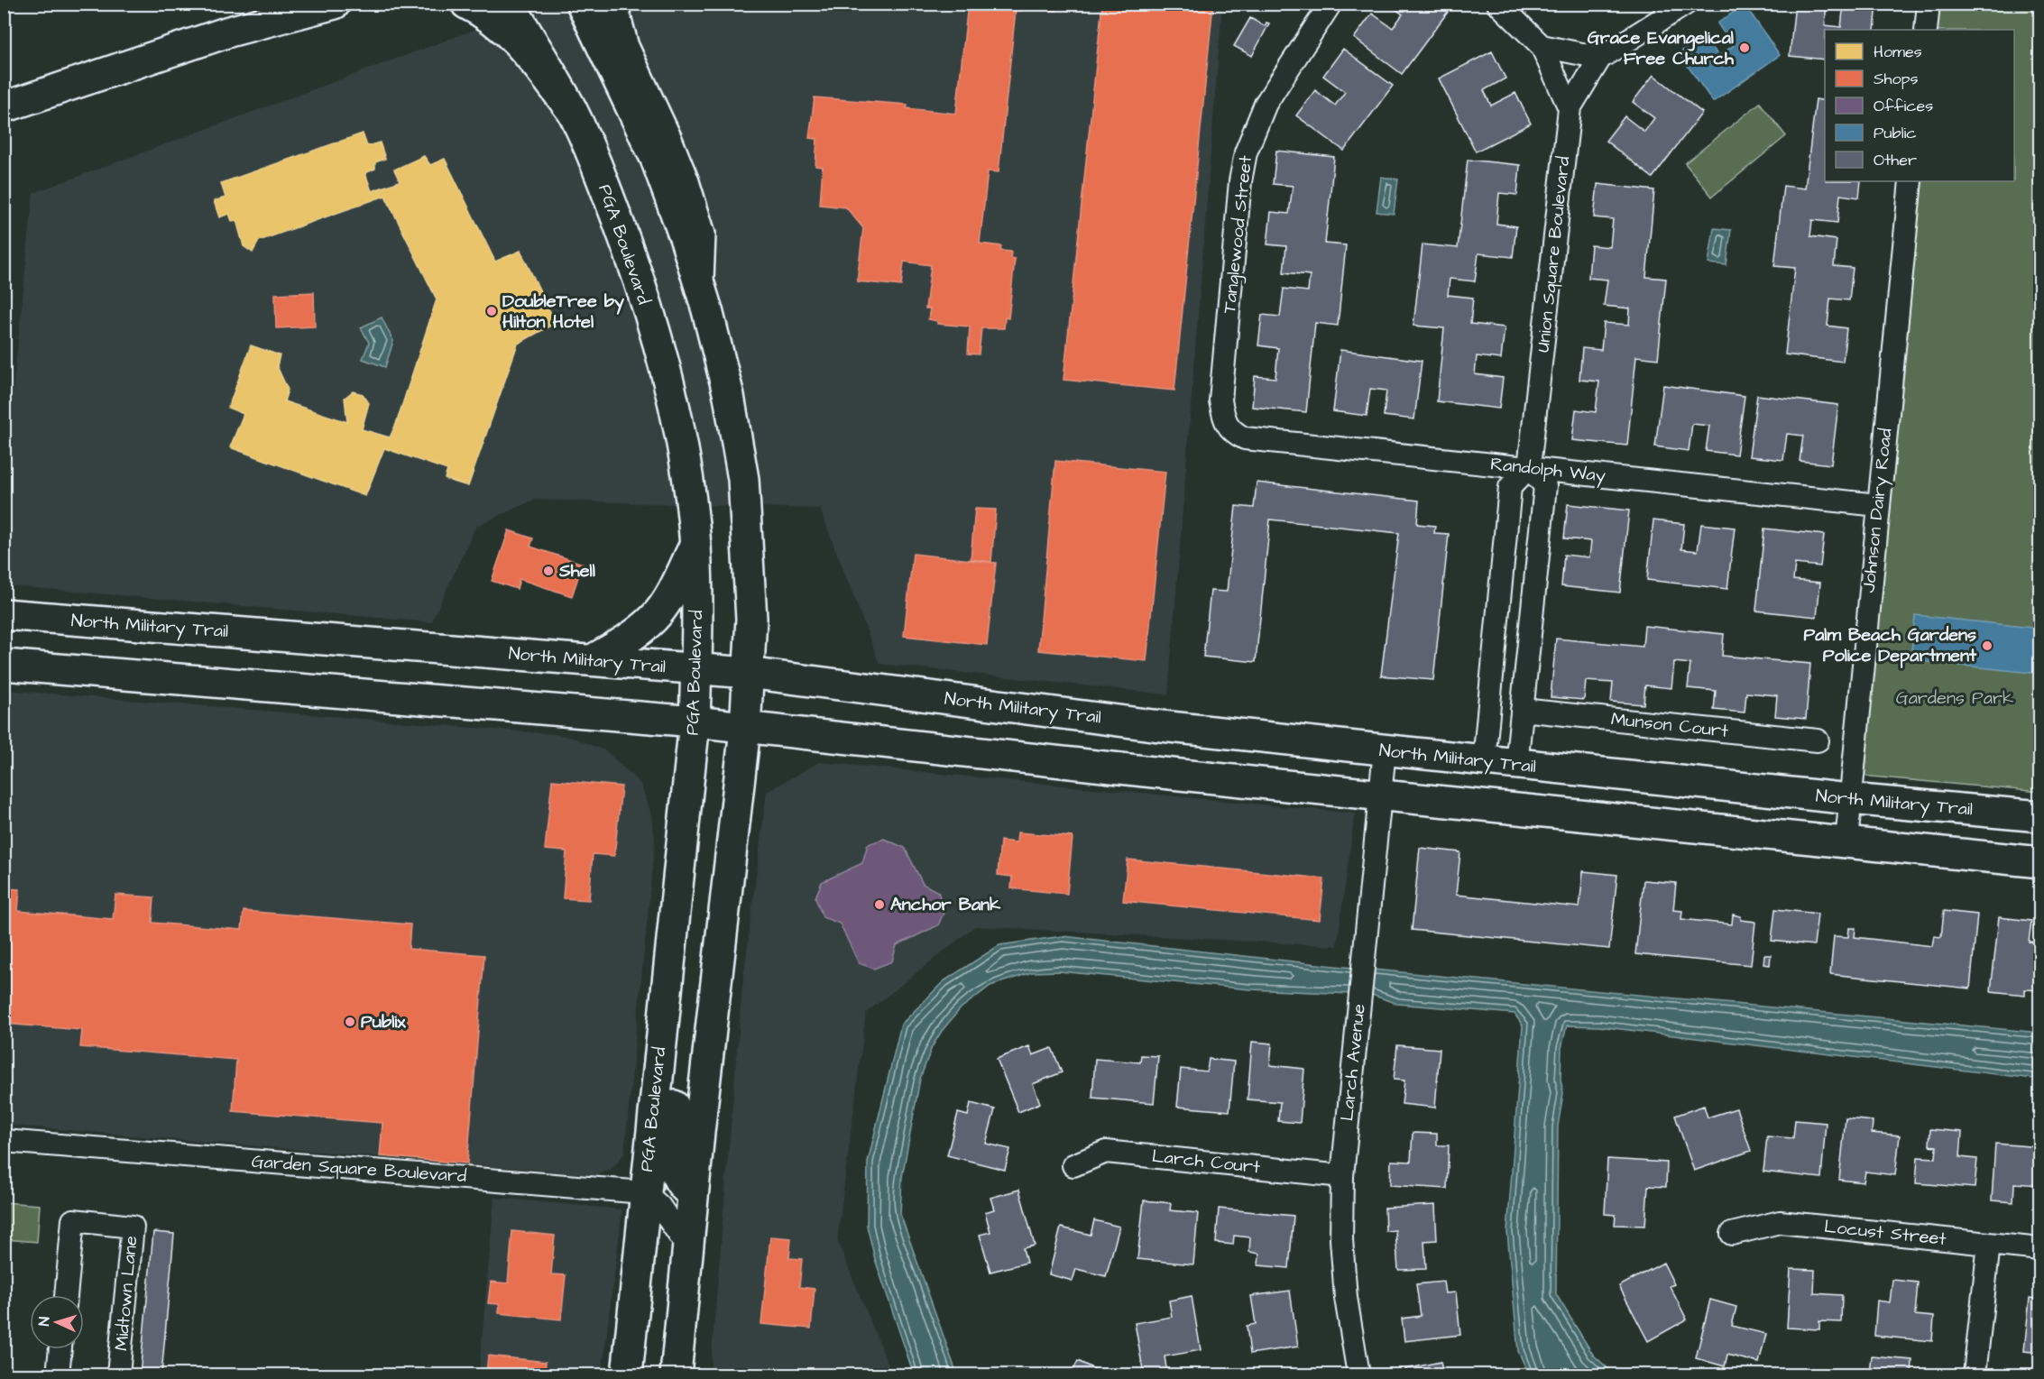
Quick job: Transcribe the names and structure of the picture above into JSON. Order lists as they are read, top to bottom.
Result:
{
  "streets": {
    "main road": ["PGA Boulevard", "North Military Trail"],
    "street": [
      "Tanglewood Street",
      "Union Square Boulevard",
      "Randolph Way",
      "Johnson Dairy Road",
      "Munson Court",
      "Larch Avenue",
      "Larch Court",
      "Garden Square Boulevard",
      "Locust Street",
      "Midtown Lane"
    ]
  },
  "crossings": [
    ["Tanglewood Street", "Randolph Way"],
    ["PGA Boulevard", "North Military Trail"],
    ["PGA Boulevard", "Garden Square Boulevard"],
    ["Union Square Boulevard", "Randolph Way"],
    ["Randolph Way", "Johnson Dairy Road"],
    ["Johnson Dairy Road", "North Military Trail"],
    ["North Military Trail", "Larch Avenue"],
    ["Larch Avenue", "Larch Court"]
  ],
  "parks": ["Gardens Park"],
  "places": [
    "Grace Evangelical Free Church",
    "DoubleTree by Hilton Hotel",
    "Shell",
    "Palm Beach Gardens Police Department",
    "Anchor Bank",
    "Publix"
  ],
  "legend": [
    "Homes",
    "Shops",
    "Offices",
    "Public",
    "Other"
  ],
  "north": "left"
}
